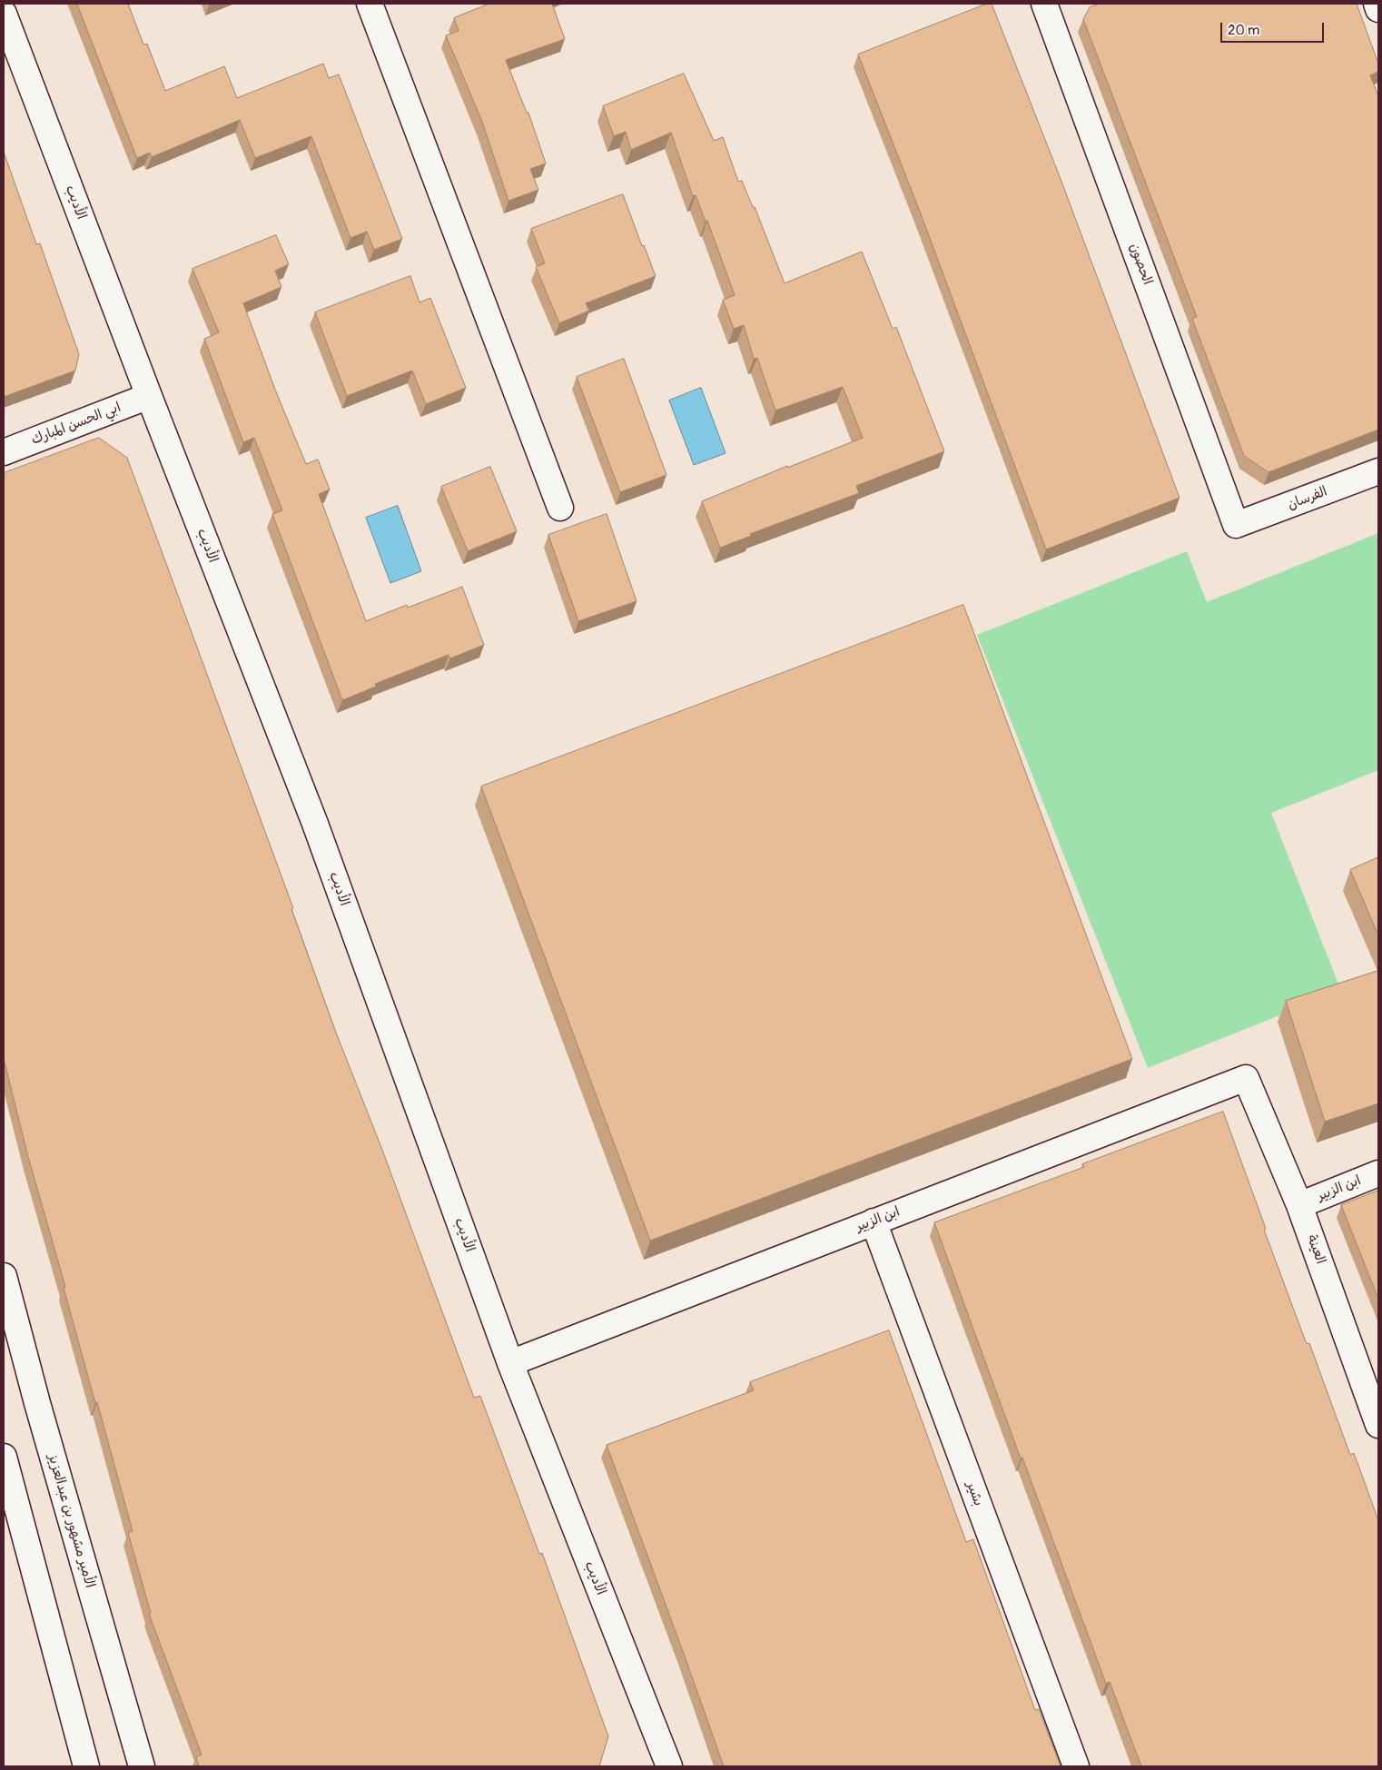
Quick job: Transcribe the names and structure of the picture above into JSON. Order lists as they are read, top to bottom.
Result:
{
  "streets": {
    "street": [
      "الأديب",
      "الحصون",
      "ابي الحسن المبارك",
      "الفرسان",
      "ابن الزبير",
      "العينة",
      "بشير",
      "الأمير مشهور بن عبدالعزيز"
    ]
  },
  "crossings": [
    ["الأديب", "ابي الحسن المبارك"],
    ["الأديب", "ابن الزبير"],
    ["الحصون", "الفرسان"],
    ["ابن الزبير", "العينة"],
    ["ابن الزبير", "بشير"]
  ],
  "scale_bar": "20 m"
}
